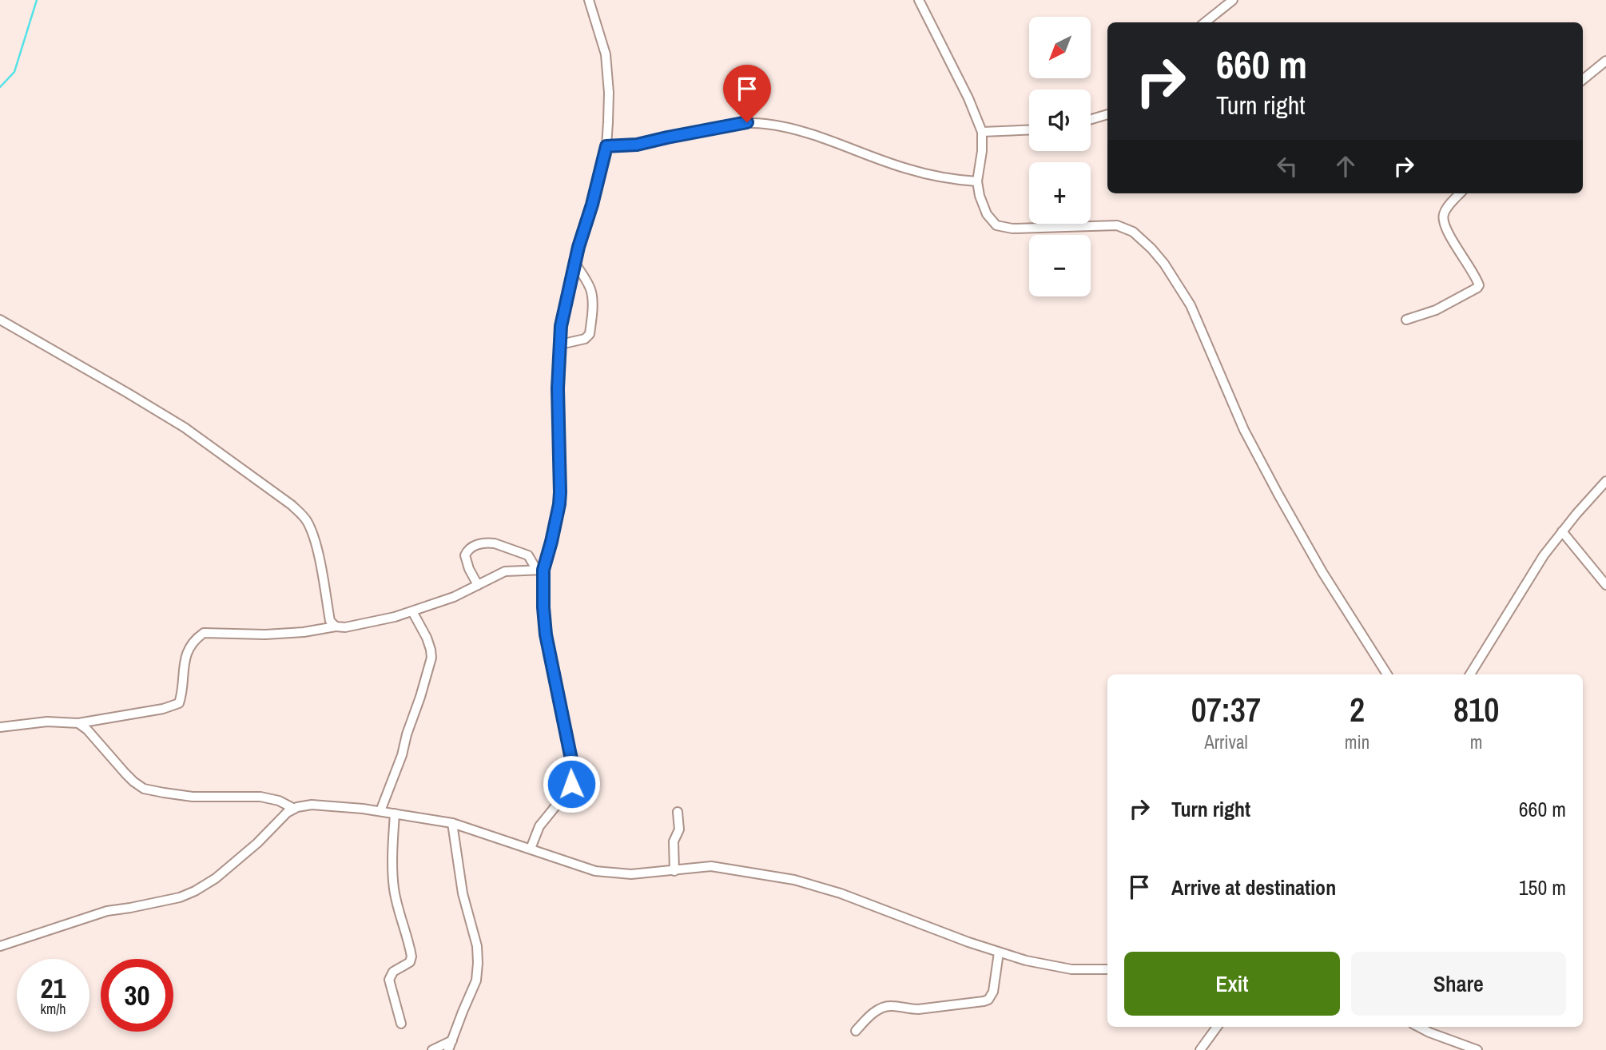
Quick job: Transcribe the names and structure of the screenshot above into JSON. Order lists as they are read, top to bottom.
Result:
{
  "north": "bottom left",
  "page": {
    "map_buttons": ["+", "−"],
    "turn": ["660 m", "Turn right"],
    "eta": [
      "07:37",
      "Arrival",
      "2",
      "min",
      "810",
      "m"
    ],
    "list": [
      {
        "name": "Turn right",
        "value": "660 m"
      },
      {
        "name": "Arrive at destination",
        "value": "150 m"
      }
    ],
    "buttons": ["Exit", "Share"],
    "speed": "21 km/h",
    "limit": "30"
  }
}
